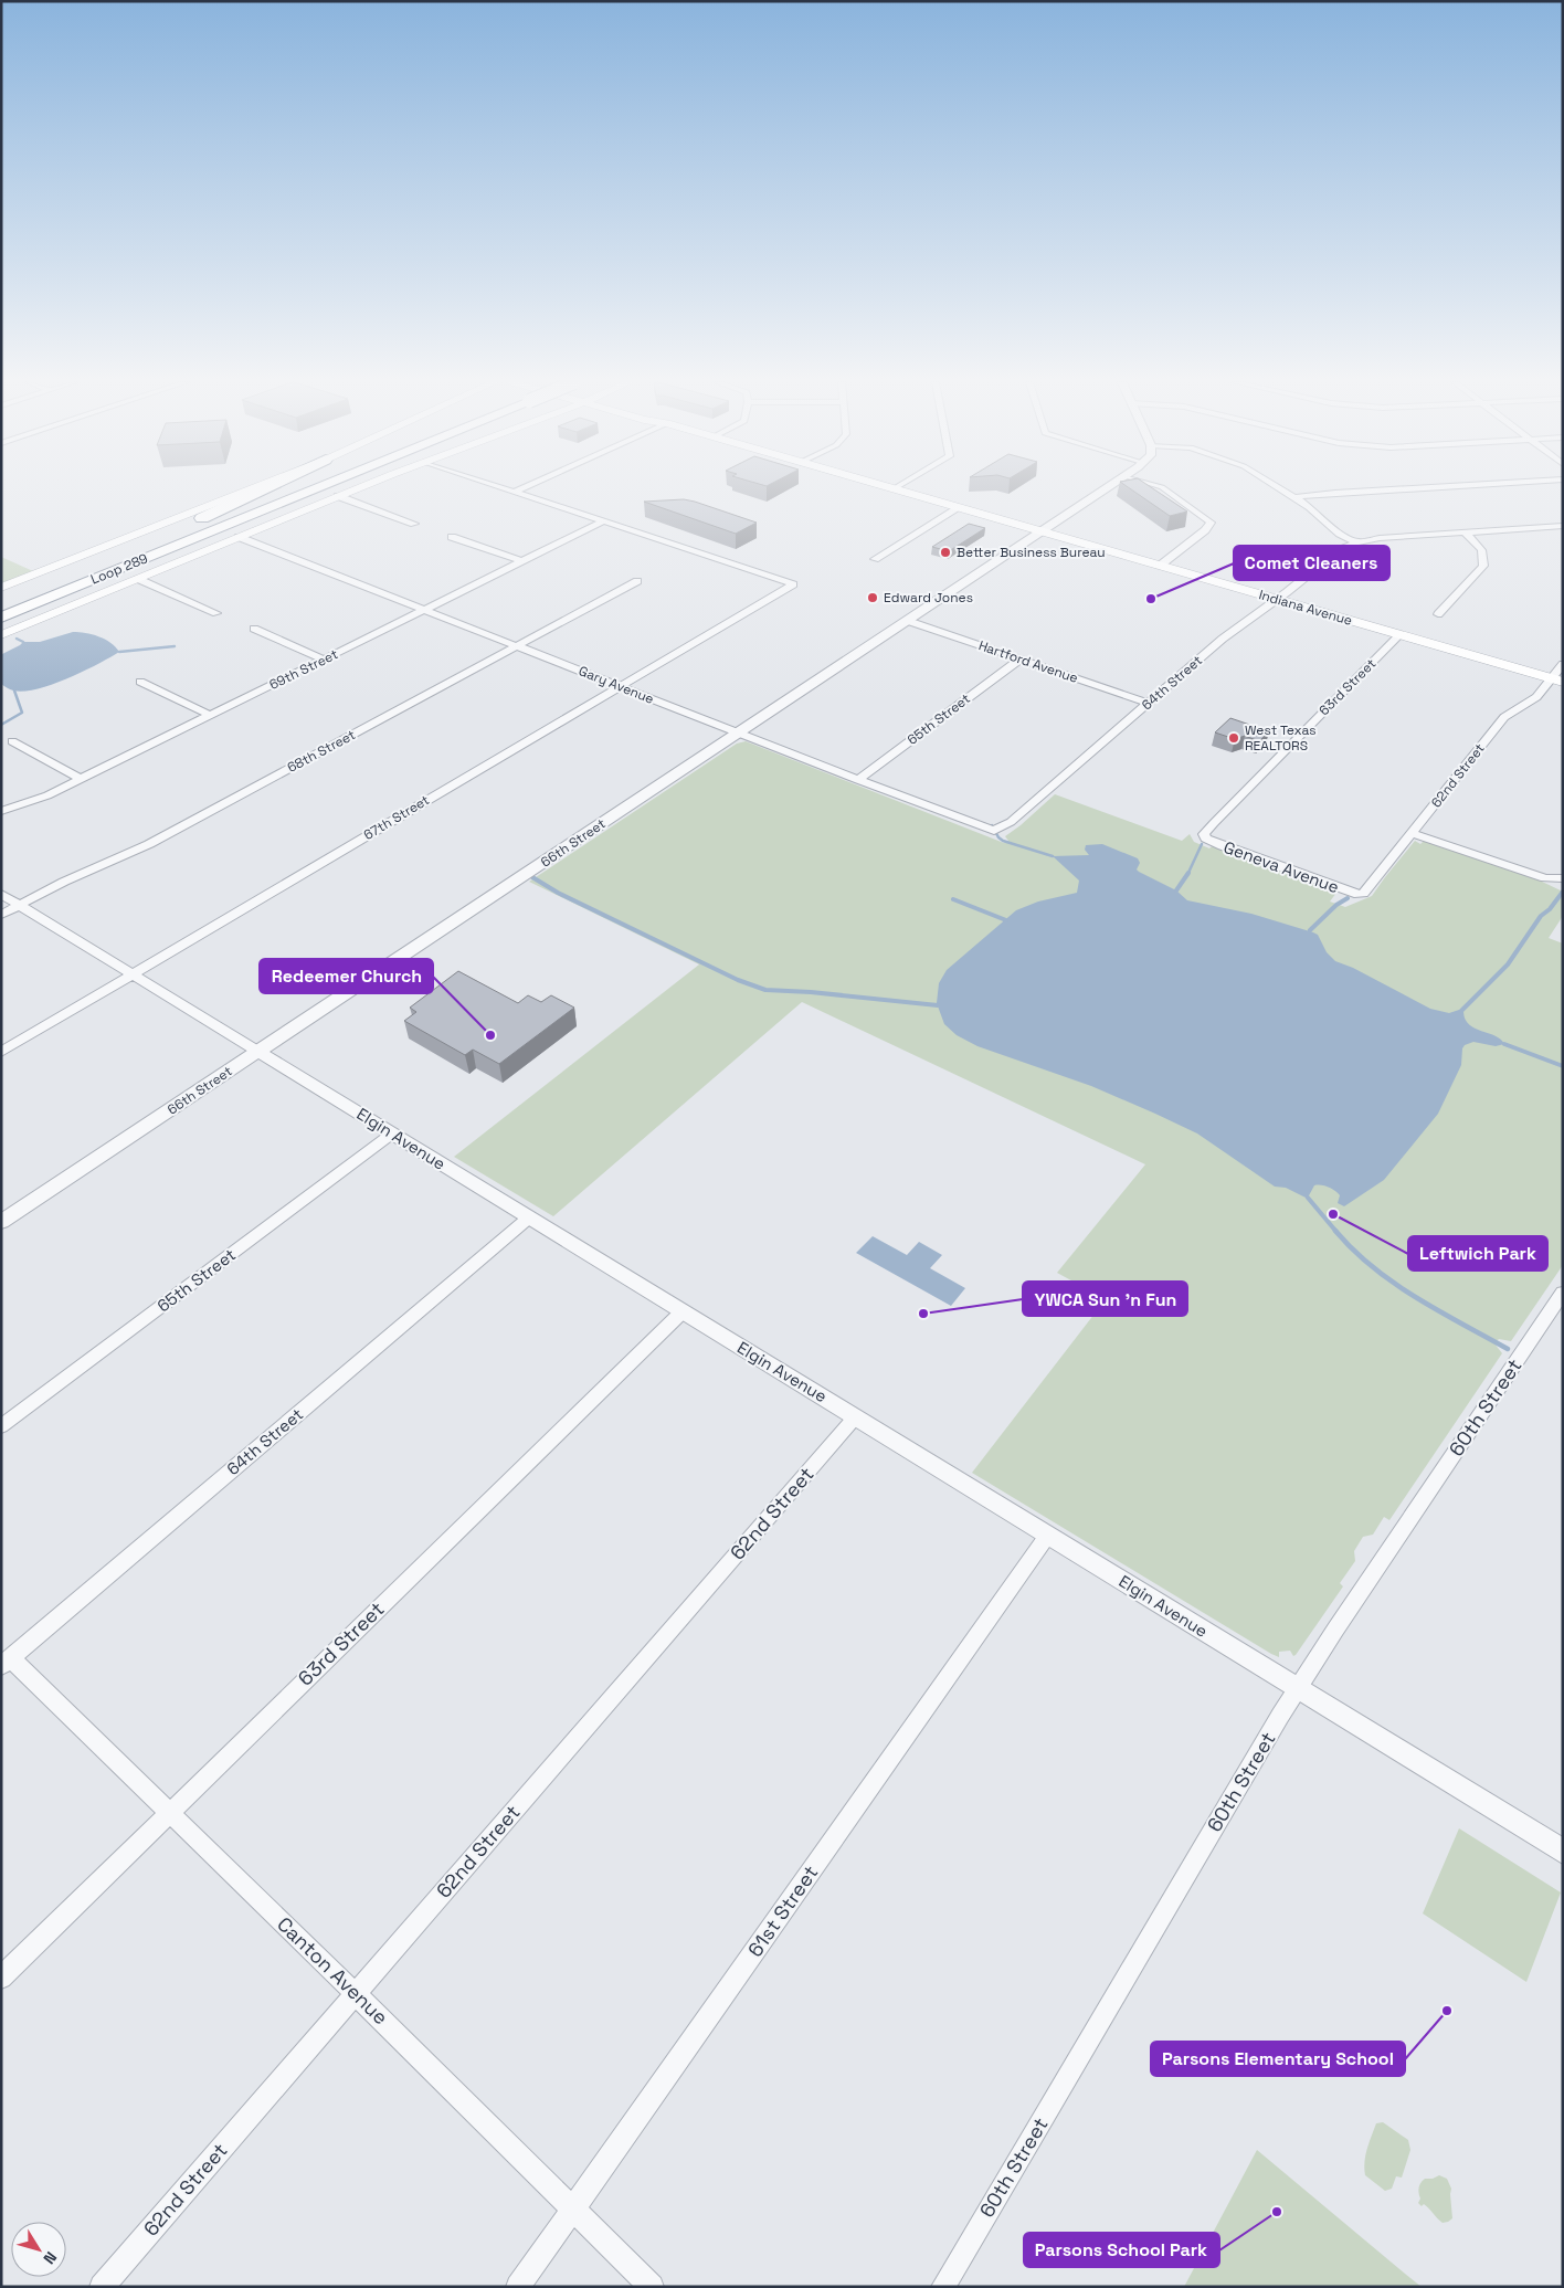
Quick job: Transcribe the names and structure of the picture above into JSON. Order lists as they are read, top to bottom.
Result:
{
  "streets": {
    "highway": ["Loop 289"],
    "main road": ["Indiana Avenue"],
    "street": [
      "Hartford Avenue",
      "69th Street",
      "64th Street",
      "Gary Avenue",
      "63rd Street",
      "65th Street",
      "68th Street",
      "62nd Street",
      "67th Street",
      "66th Street",
      "Geneva Avenue",
      "Elgin Avenue",
      "60th Street",
      "61st Street",
      "Canton Avenue"
    ]
  },
  "crossings": [
    ["Indiana Avenue", "64th Street"],
    ["Indiana Avenue", "63rd Street"],
    ["Indiana Avenue", "62nd Street"],
    ["Indiana Avenue", "66th Street"],
    ["Hartford Avenue", "64th Street"],
    ["Hartford Avenue", "65th Street"],
    ["Hartford Avenue", "66th Street"],
    ["69th Street", "Gary Avenue"],
    ["69th Street", "67th Street"],
    ["64th Street", "Gary Avenue"],
    ["64th Street", "Elgin Avenue"],
    ["64th Street", "Canton Avenue"],
    ["Gary Avenue", "65th Street"],
    ["Gary Avenue", "68th Street"],
    ["Gary Avenue", "67th Street"],
    ["Gary Avenue", "66th Street"],
    ["63rd Street", "Geneva Avenue"],
    ["63rd Street", "Elgin Avenue"],
    ["63rd Street", "Canton Avenue"],
    ["65th Street", "Elgin Avenue"],
    ["68th Street", "Elgin Avenue"],
    ["62nd Street", "Geneva Avenue"],
    ["62nd Street", "Elgin Avenue"],
    ["62nd Street", "Canton Avenue"],
    ["67th Street", "Elgin Avenue"],
    ["66th Street", "Elgin Avenue"],
    ["Elgin Avenue", "60th Street"],
    ["Elgin Avenue", "61st Street"],
    ["61st Street", "Canton Avenue"]
  ],
  "places": [
    "Better Business Bureau",
    "Edward Jones",
    "Comet Cleaners",
    "West Texas REALTORS",
    "Redeemer Church",
    "Leftwich Park",
    "YWCA Sun 'n Fun",
    "Parsons Elementary School",
    "Parsons School Park"
  ],
  "north": "bottom right"
}
